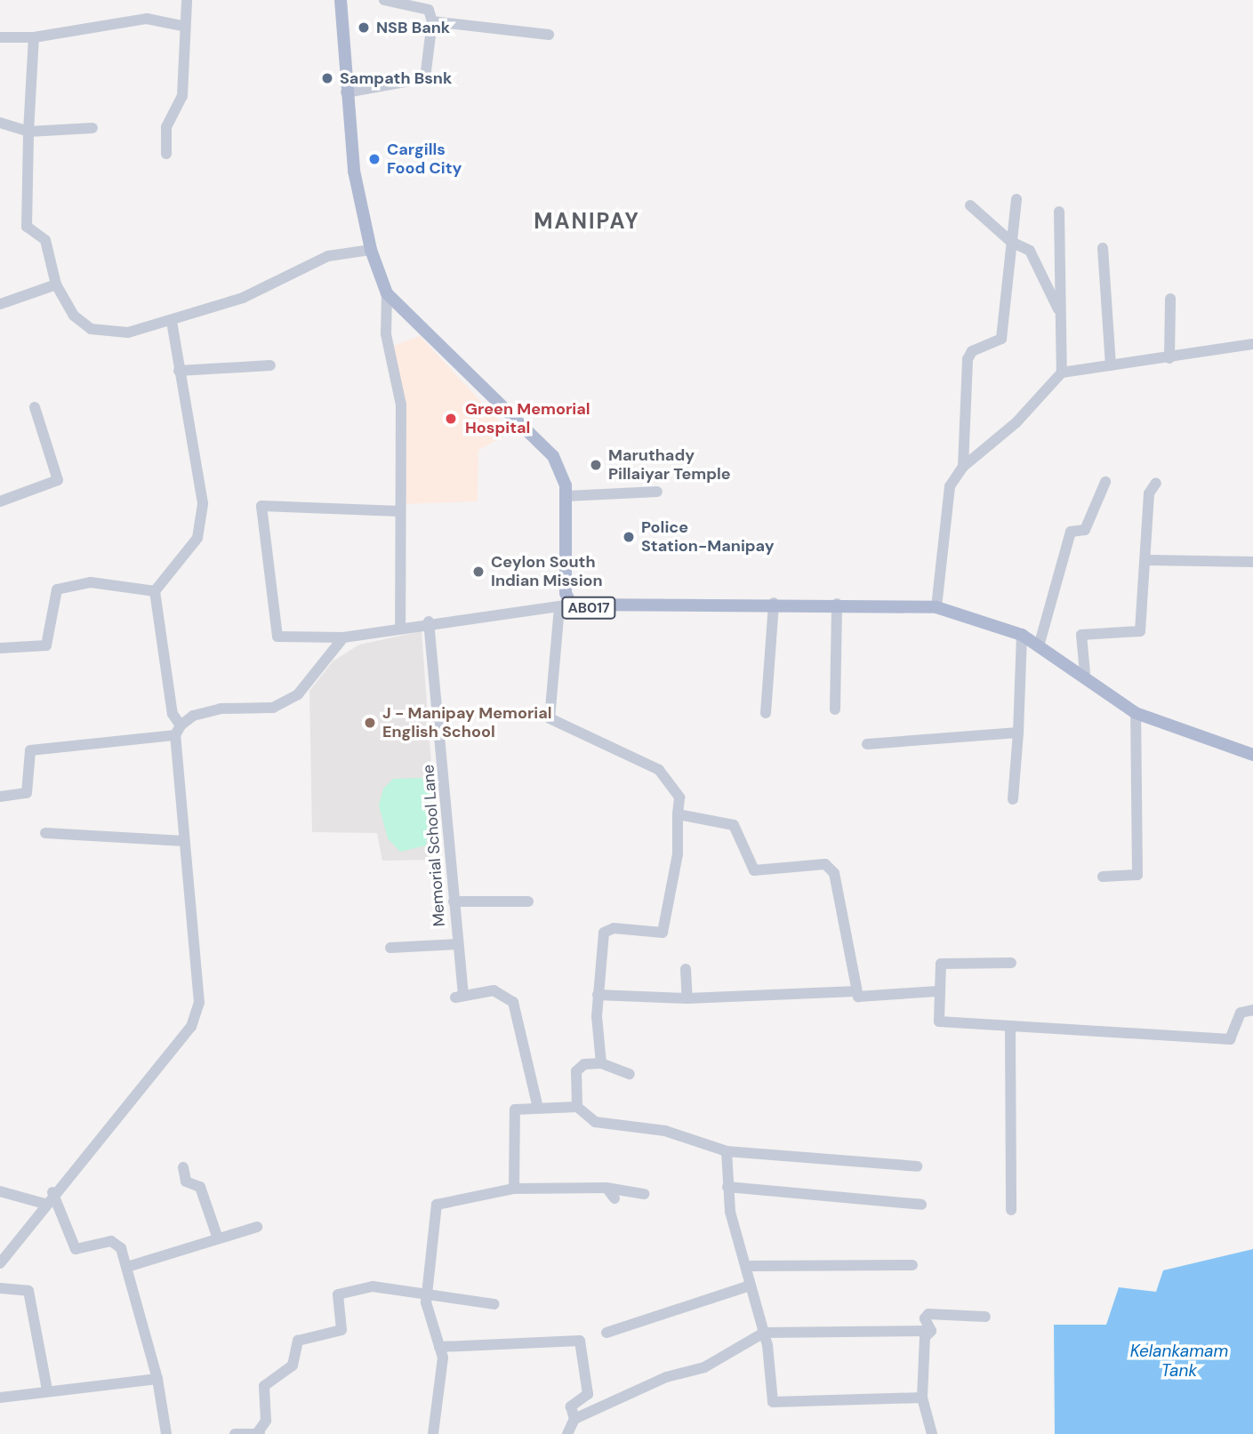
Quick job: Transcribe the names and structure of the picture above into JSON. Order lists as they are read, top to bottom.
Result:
{
  "streets": {
    "main road": ["AB017"],
    "street": ["Memorial School Lane"]
  },
  "districts": ["MANIPAY"],
  "water": ["Kelankamam Tank"],
  "places": [
    "NSB Bank",
    "Sampath Bsnk",
    "Cargills Food City",
    "Green Memorial Hospital",
    "Maruthady Pillaiyar Temple",
    "Police Station-Manipay",
    "Ceylon South Indian Mission",
    "J - Manipay Memorial English School"
  ]
}
